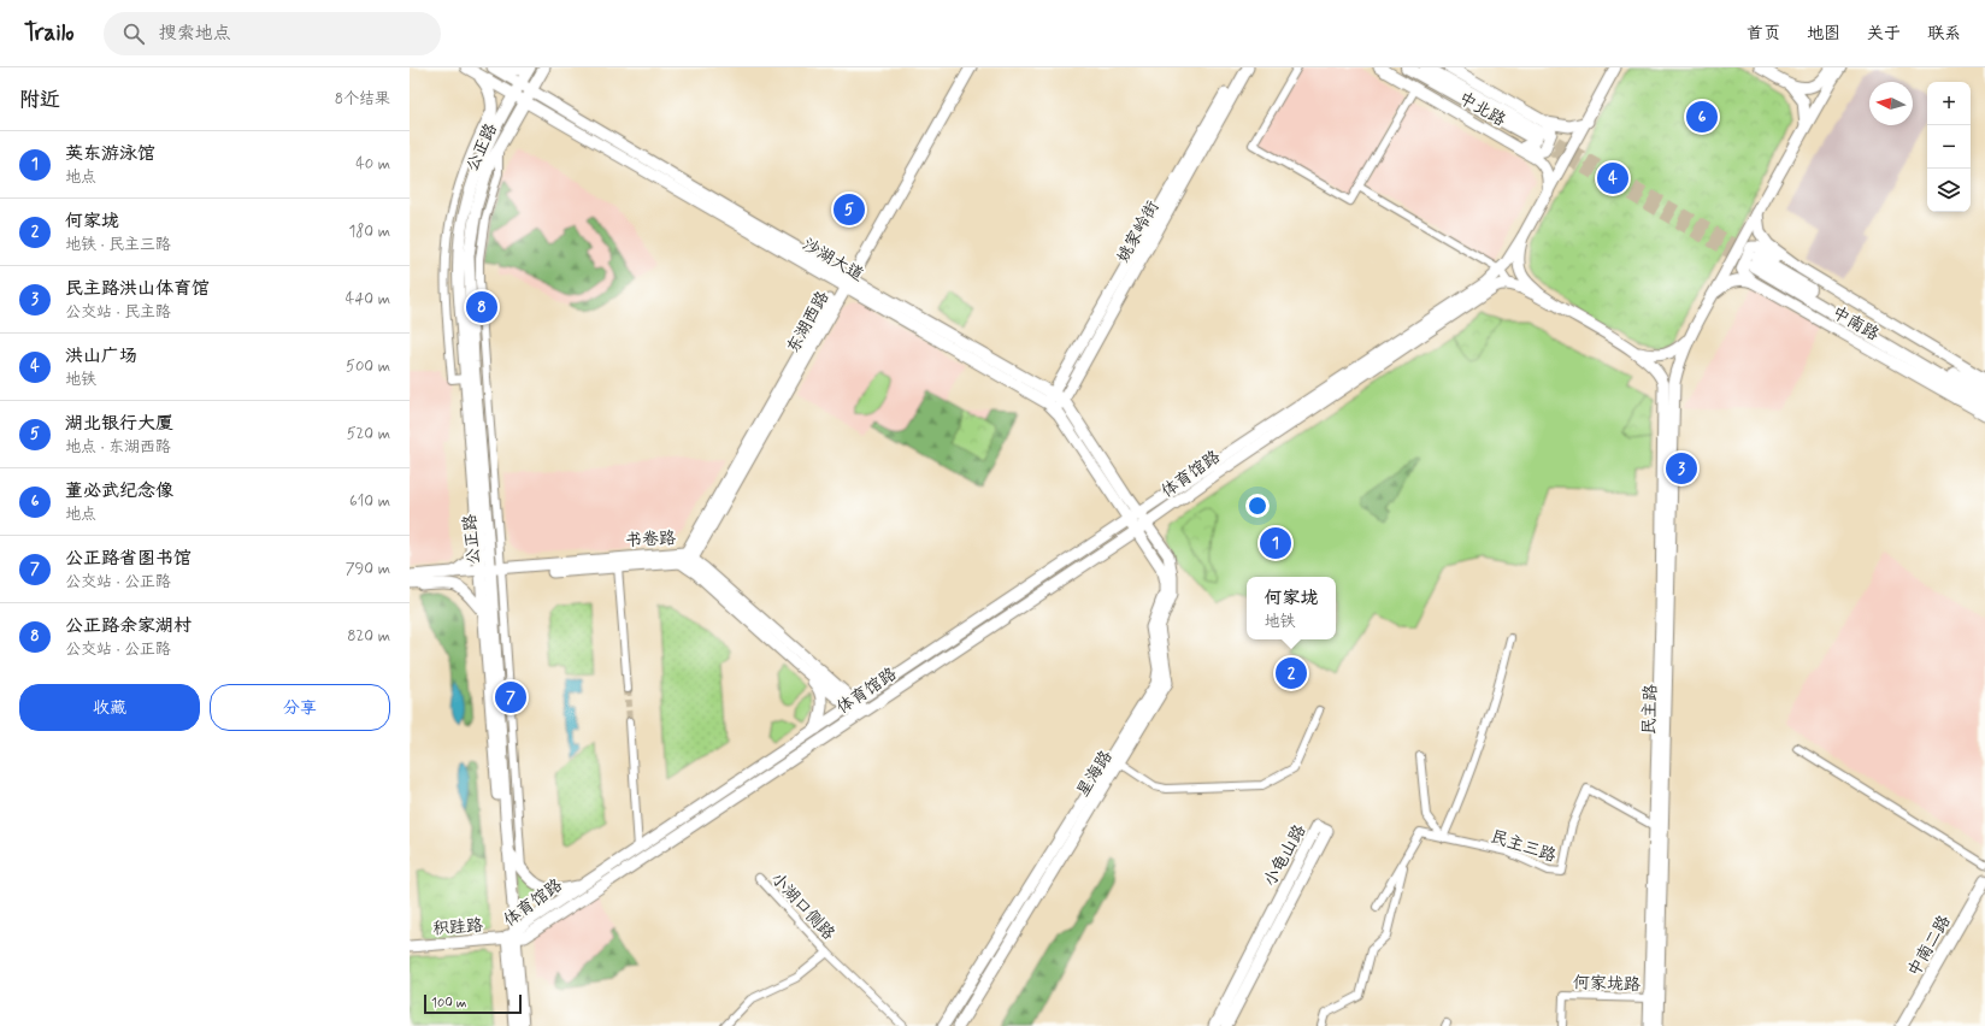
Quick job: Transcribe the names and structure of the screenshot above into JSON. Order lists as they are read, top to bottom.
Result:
{
  "streets": {
    "main road": [
      "中北路",
      "公正路",
      "姚家岭街",
      "沙湖大道",
      "东湖西路",
      "中南路",
      "体育馆路",
      "书卷路",
      "民主路",
      "星海路",
      "小龟山路",
      "积跬路",
      "中南二路"
    ],
    "street": ["民主三路", "小湖口侧路", "何家垅路"]
  },
  "crossings": [
    ["中北路", "体育馆路"],
    ["公正路", "沙湖大道"],
    ["公正路", "体育馆路"],
    ["公正路", "书卷路"],
    ["公正路", "积跬路"],
    ["姚家岭街", "沙湖大道"],
    ["沙湖大道", "东湖西路"],
    ["沙湖大道", "体育馆路"],
    ["沙湖大道", "星海路"],
    ["东湖西路", "书卷路"],
    ["体育馆路", "书卷路"],
    ["体育馆路", "星海路"],
    ["体育馆路", "积跬路"],
    ["民主路", "民主三路"],
    ["民主路", "何家垅路"]
  ],
  "scale_bar": "100 m",
  "north": "left",
  "page": {
    "header": "Trailo",
    "search": "搜索地点",
    "nav": [
      "首页",
      "地图",
      "关于",
      "联系"
    ],
    "heading": ["附近", "8个结果"],
    "map_buttons": ["+", "−"],
    "pins": [
      "6",
      "4",
      "5",
      "8",
      "3",
      "1",
      "2",
      "7"
    ],
    "list": [
      {
        "mark": "1",
        "name": "英东游泳馆",
        "note": "地点",
        "value": "40 m"
      },
      {
        "mark": "2",
        "name": "何家垅",
        "note": "地铁 · 民主三路",
        "value": "180 m"
      },
      {
        "mark": "3",
        "name": "民主路洪山体育馆",
        "note": "公交站 · 民主路",
        "value": "440 m"
      },
      {
        "mark": "4",
        "name": "洪山广场",
        "note": "地铁",
        "value": "500 m"
      },
      {
        "mark": "5",
        "name": "湖北银行大厦",
        "note": "地点 · 东湖西路",
        "value": "520 m"
      },
      {
        "mark": "6",
        "name": "董必武纪念像",
        "note": "地点",
        "value": "610 m"
      },
      {
        "mark": "7",
        "name": "公正路省图书馆",
        "note": "公交站 · 公正路",
        "value": "790 m"
      },
      {
        "mark": "8",
        "name": "公正路余家湖村",
        "note": "公交站 · 公正路",
        "value": "820 m"
      }
    ],
    "popup": ["何家垅", "地铁"],
    "buttons": ["收藏", "分享"],
    "scale": "100 m"
  }
}
